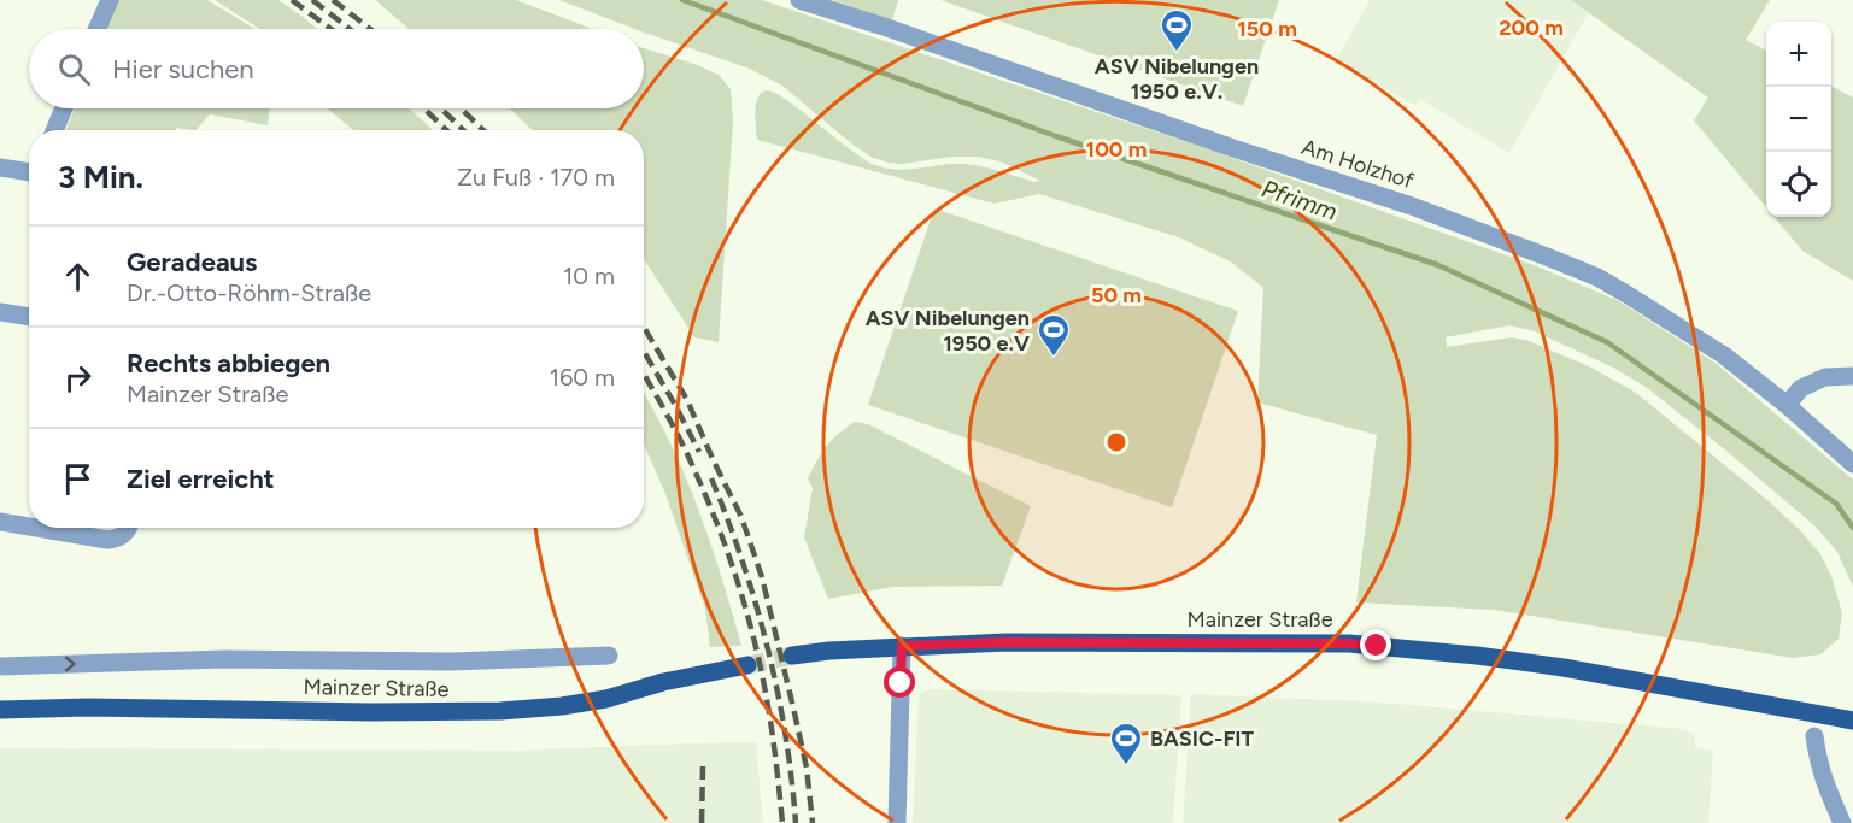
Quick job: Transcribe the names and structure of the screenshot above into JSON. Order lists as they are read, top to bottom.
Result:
{
  "streets": {
    "main road": ["Mainzer Straße"],
    "street": ["Am Holzhof"]
  },
  "water": ["Pfrimm"],
  "places": {
    "sports": ["ASV Nibelungen 1950 e.V.", "ASV Nibelungen 1950 e.V", "BASIC-FIT"]
  },
  "page": {
    "map_buttons": ["+", "−"],
    "search": "Hier suchen",
    "heading": ["3 Min.", "Zu Fuß · 170 m"],
    "list": [
      ["Geradeaus", "Dr.-Otto-Röhm-Straße", "10 m"],
      ["Rechts abbiegen", "Mainzer Straße", "160 m"],
      "Ziel erreicht"
    ]
  },
  "rings": [
    "200 m",
    "150 m",
    "100 m",
    "50 m"
  ]
}
